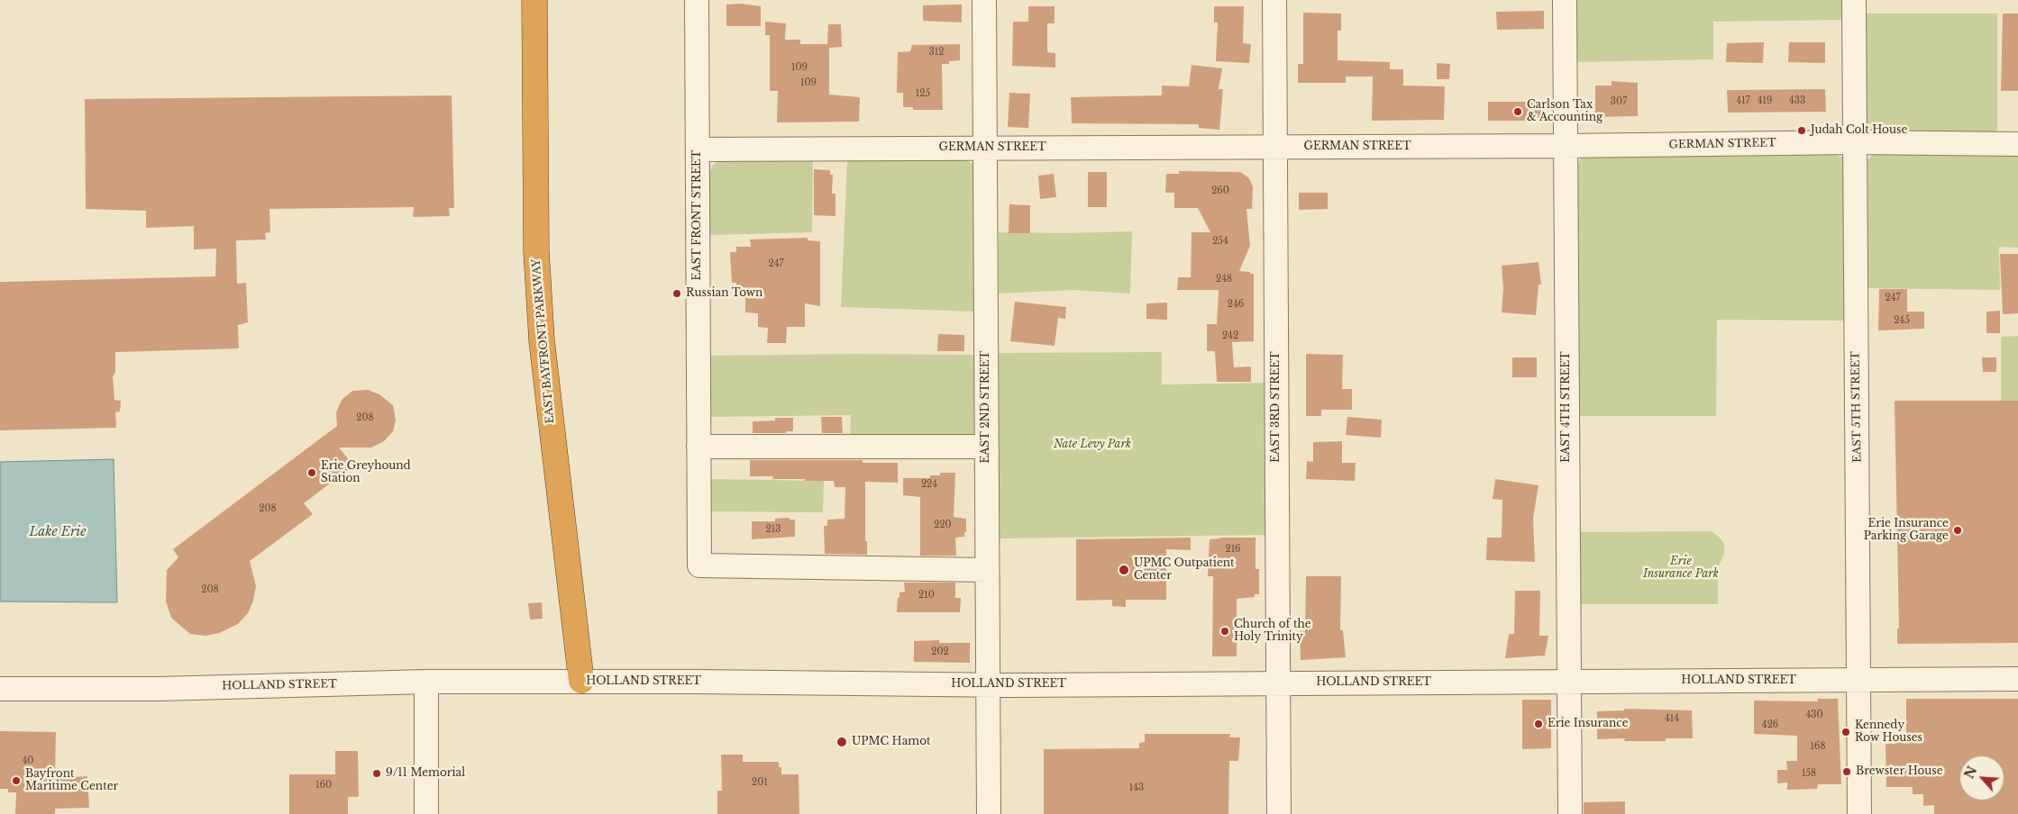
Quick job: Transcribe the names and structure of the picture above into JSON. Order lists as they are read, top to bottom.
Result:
{
  "streets": {
    "highway": ["EAST BAYFRONT PARKWAY"],
    "street": [
      "GERMAN STREET",
      "EAST FRONT STREET",
      "EAST 2ND STREET",
      "EAST 3RD STREET",
      "EAST 4TH STREET",
      "EAST 5TH STREET",
      "HOLLAND STREET"
    ]
  },
  "crossings": [
    ["GERMAN STREET", "EAST FRONT STREET"],
    ["GERMAN STREET", "EAST 2ND STREET"],
    ["GERMAN STREET", "EAST 3RD STREET"],
    ["GERMAN STREET", "EAST 4TH STREET"],
    ["GERMAN STREET", "EAST 5TH STREET"],
    ["EAST FRONT STREET", "EAST 2ND STREET"],
    ["EAST BAYFRONT PARKWAY", "HOLLAND STREET"],
    ["EAST 2ND STREET", "HOLLAND STREET"],
    ["EAST 3RD STREET", "HOLLAND STREET"],
    ["EAST 4TH STREET", "HOLLAND STREET"],
    ["EAST 5TH STREET", "HOLLAND STREET"]
  ],
  "water": ["Lake Erie"],
  "parks": ["Nate Levy Park", "Erie Insurance Park"],
  "places": [
    "Carlson Tax & Accounting",
    "Judah Colt House",
    "Russian Town",
    "Erie Greyhound Station",
    "Erie Insurance Parking Garage",
    "UPMC Outpatient Center",
    "Church of the Holy Trinity",
    "Erie Insurance",
    "Kennedy Row Houses",
    "UPMC Hamot",
    "Brewster House",
    "9/11 Memorial",
    "Bayfront Maritime Center"
  ],
  "house_numbers": [
    "312",
    "109",
    "109",
    "125",
    "417",
    "419",
    "433",
    "307",
    "260",
    "254",
    "247",
    "248",
    "247",
    "246",
    "245",
    "242",
    "208",
    "224",
    "208",
    "220",
    "213",
    "216",
    "208",
    "210",
    "202",
    "430",
    "414",
    "426",
    "168",
    "40",
    "158",
    "201",
    "160",
    "143"
  ],
  "north": "top left"
}
